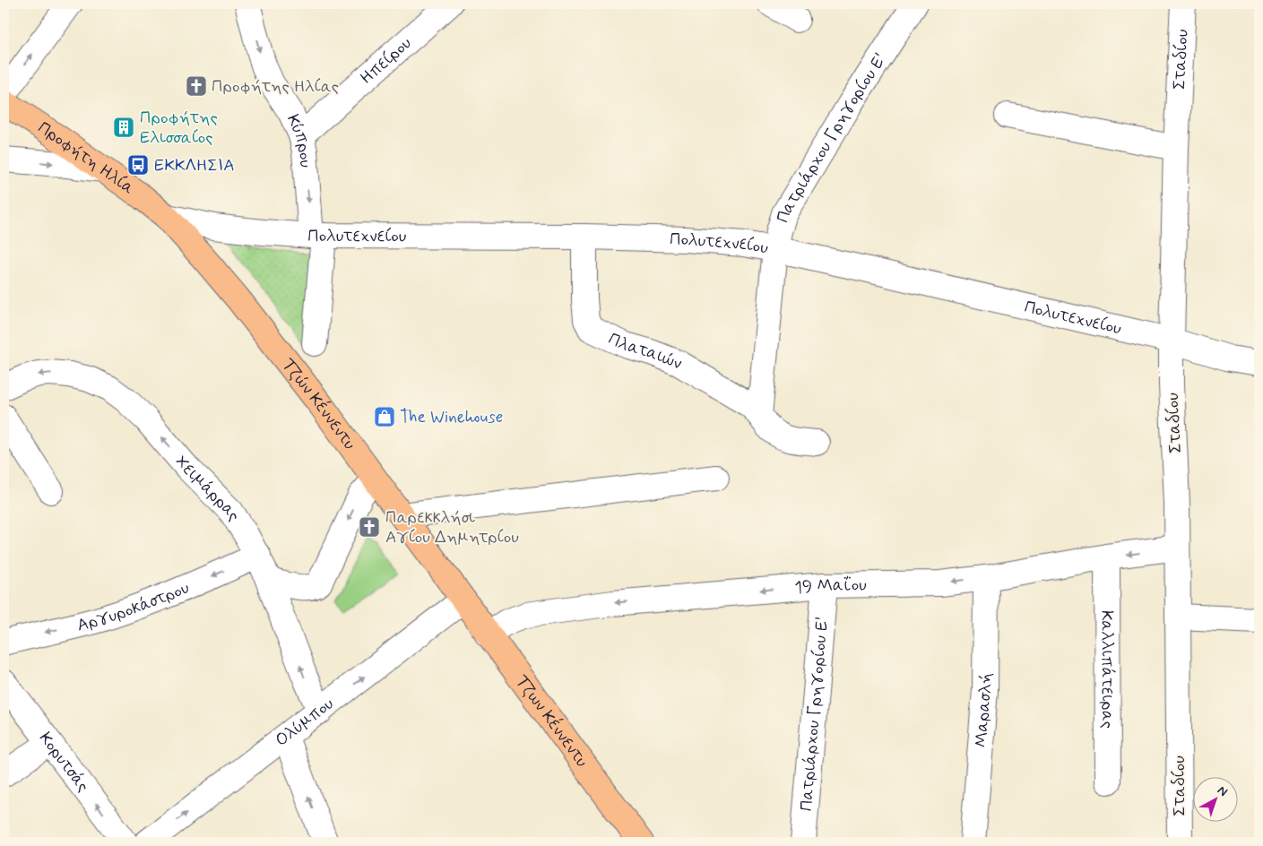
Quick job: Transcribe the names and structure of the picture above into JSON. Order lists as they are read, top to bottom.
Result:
{
  "streets": {
    "main road": ["Προφήτη Ηλία", "Τζών Κέννεντυ", "Τζων Κέννεντυ"],
    "street": [
      "Ηπείρου",
      "Σταδίου",
      "Πατριάρχου Γρηγορίου Ε'",
      "Κύπρου",
      "Πολυτεχνείου",
      "Πλαταιών",
      "Χειμάρρας",
      "19 Μαΐου",
      "Αργυροκάστρου",
      "Καλλιπάτειρας",
      "Μαρασλή",
      "Ολύμπου",
      "Κορυτσάς"
    ]
  },
  "crossings": [
    ["Ηπείρου", "Κύπρου"],
    ["Σταδίου", "Πολυτεχνείου"],
    ["Σταδίου", "19 Μαΐου"],
    ["Πατριάρχου Γρηγορίου Ε'", "Πολυτεχνείου"],
    ["Πατριάρχου Γρηγορίου Ε'", "Πλαταιών"],
    ["Πατριάρχου Γρηγορίου Ε'", "19 Μαΐου"],
    ["Κύπρου", "Πολυτεχνείου"],
    ["Προφήτη Ηλία", "Πολυτεχνείου"],
    ["Προφήτη Ηλία", "Τζών Κέννεντυ"],
    ["Πολυτεχνείου", "Πλαταιών"],
    ["Πολυτεχνείου", "Τζών Κέννεντυ"],
    ["Τζών Κέννεντυ", "Τζων Κέννεντυ"],
    ["Τζών Κέννεντυ", "Ολύμπου"],
    ["Χειμάρρας", "Αργυροκάστρου"],
    ["Χειμάρρας", "Ολύμπου"],
    ["19 Μαΐου", "Καλλιπάτειρας"],
    ["19 Μαΐου", "Μαρασλή"],
    ["19 Μαΐου", "Τζων Κέννεντυ"],
    ["Τζων Κέννεντυ", "Ολύμπου"]
  ],
  "one_way": [
    "Κύπρου",
    "Χειμάρρας",
    "Αργυροκάστρου",
    "Ολύμπου",
    "Κορυτσάς"
  ],
  "places": {
    "church": ["Προφήτης Ηλίας", "Παρεκκλήσι Αγίου Δημητρίου"],
    "building": ["Προφήτης Ελισσαίος"],
    "bus stop": ["ΕΚΚΛΗΣΙΑ"],
    "shop": ["The Winehouse"]
  },
  "north": "top right"
}
